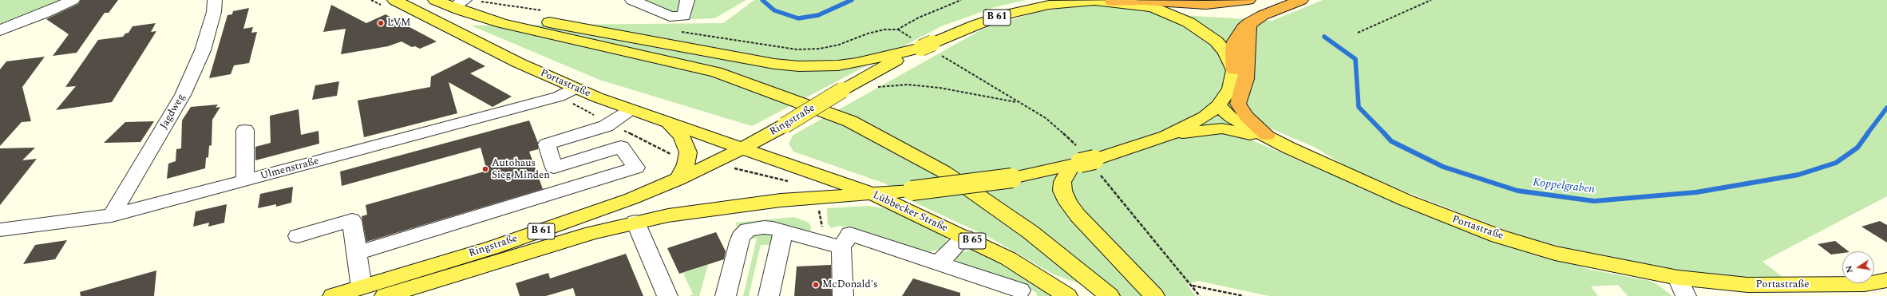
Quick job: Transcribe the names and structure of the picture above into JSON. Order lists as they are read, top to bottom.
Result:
{
  "streets": {
    "highway": ["B 61"],
    "main road": [
      "Portastraße",
      "Ringstraße",
      "Lübbecker Straße",
      "B 65"
    ],
    "street": ["Jagdweg", "Ulmenstraße"]
  },
  "crossings": [
    ["B 61", "Portastraße"],
    ["B 61", "Ringstraße"],
    ["B 61", "Lübbecker Straße"],
    ["Portastraße", "Ringstraße"],
    ["Portastraße", "Ulmenstraße"],
    ["Portastraße", "Lübbecker Straße"],
    ["Jagdweg", "Ulmenstraße"],
    ["Ringstraße", "Lübbecker Straße"]
  ],
  "water": ["Koppelgraben"],
  "places": ["LVM", "Autohaus Sieg Minden", "McDonald's"],
  "north": "left"
}
